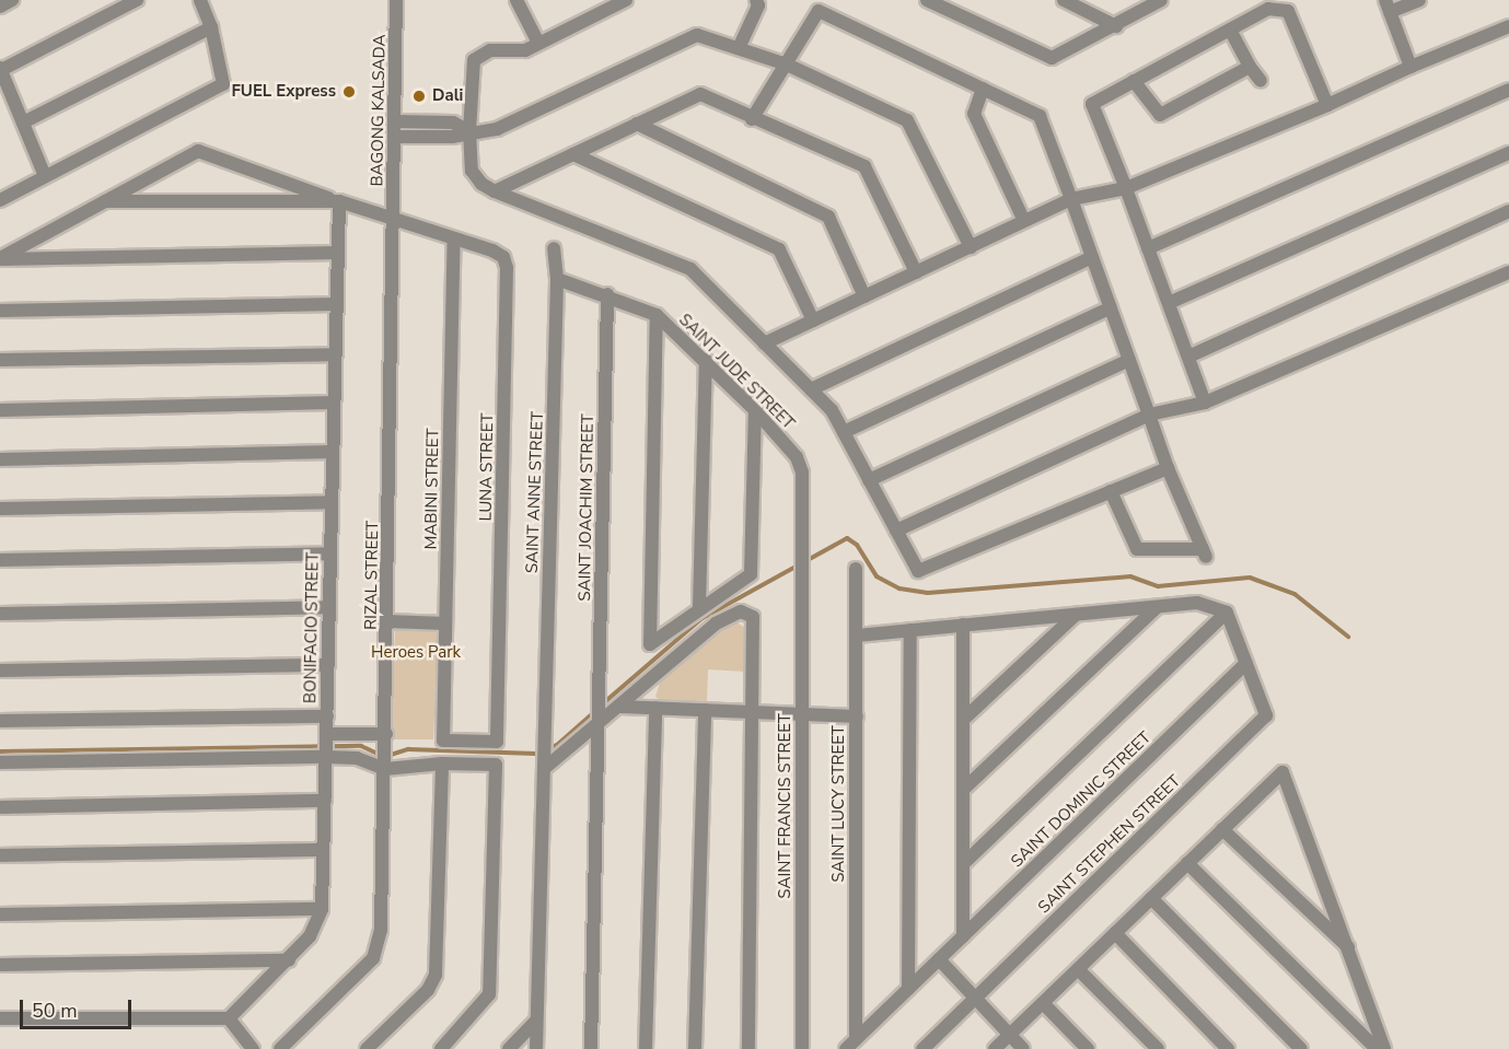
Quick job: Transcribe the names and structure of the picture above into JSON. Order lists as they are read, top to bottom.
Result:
{
  "streets": {
    "street": [
      "BAGONG KALSADA",
      "SAINT JUDE STREET",
      "LUNA STREET",
      "MABINI STREET",
      "SAINT ANNE STREET",
      "SAINT JOACHIM STREET",
      "RIZAL STREET",
      "BONIFACIO STREET",
      "SAINT DOMINIC STREET",
      "SAINT LUCY STREET",
      "SAINT FRANCIS STREET",
      "SAINT STEPHEN STREET"
    ]
  },
  "crossings": [
    ["BAGONG KALSADA", "LUNA STREET"],
    ["BAGONG KALSADA", "RIZAL STREET"],
    ["SAINT JUDE STREET", "SAINT ANNE STREET"],
    ["SAINT JUDE STREET", "SAINT JOACHIM STREET"],
    ["SAINT JUDE STREET", "SAINT FRANCIS STREET"],
    ["LUNA STREET", "MABINI STREET"],
    ["LUNA STREET", "RIZAL STREET"],
    ["LUNA STREET", "BONIFACIO STREET"],
    ["SAINT DOMINIC STREET", "SAINT LUCY STREET"],
    ["SAINT DOMINIC STREET", "SAINT STEPHEN STREET"]
  ],
  "parks": ["Heroes Park"],
  "places": ["FUEL Express", "Dali"],
  "scale_bar": "50 m"
}
